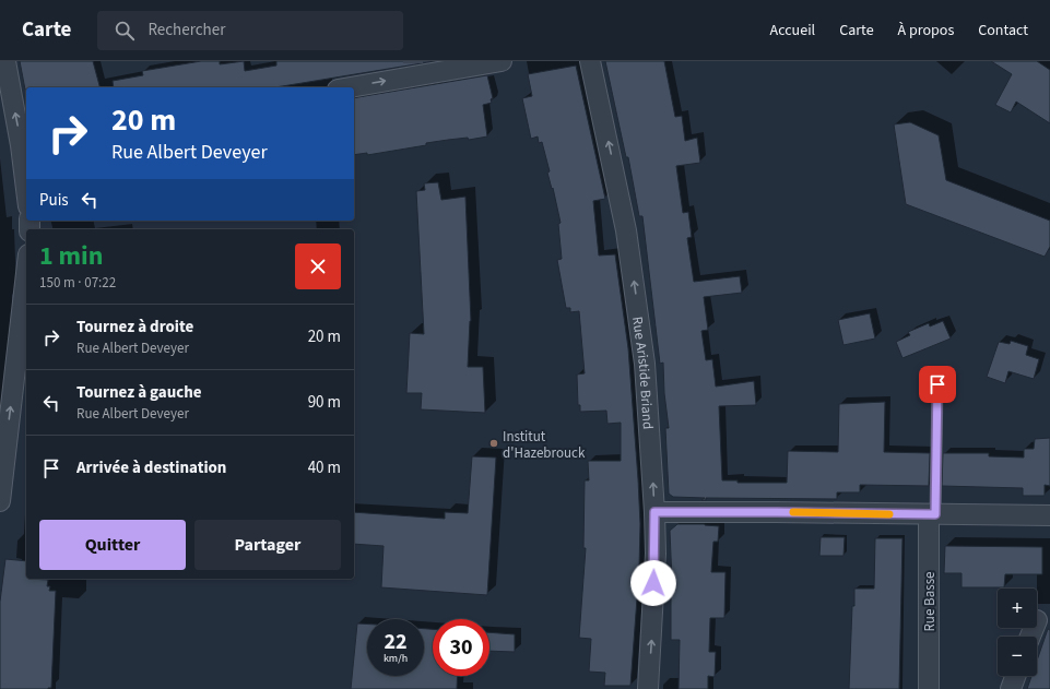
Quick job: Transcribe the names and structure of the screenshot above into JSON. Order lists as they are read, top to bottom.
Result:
{
  "streets": {
    "street": ["Rue Aristide Briand", "Rue Basse"]
  },
  "one_way": ["Rue Aristide Briand"],
  "places": ["Institut d'Hazebrouck"],
  "page": {
    "header": "Carte",
    "search": "Rechercher",
    "nav": [
      "Accueil",
      "Carte",
      "À propos",
      "Contact"
    ],
    "turn": ["20 m", "Rue Albert Deveyer"],
    "then": "Puis",
    "heading": ["1 min", "150 m · 07:22"],
    "list": [
      {
        "name": "Tournez à droite",
        "note": "Rue Albert Deveyer",
        "value": "20 m"
      },
      {
        "name": "Tournez à gauche",
        "note": "Rue Albert Deveyer",
        "value": "90 m"
      },
      {
        "name": "Arrivée à destination",
        "value": "40 m"
      }
    ],
    "buttons": ["Quitter", "Partager"],
    "map_buttons": ["+", "−"],
    "speed": "22 km/h",
    "limit": "30"
  }
}
